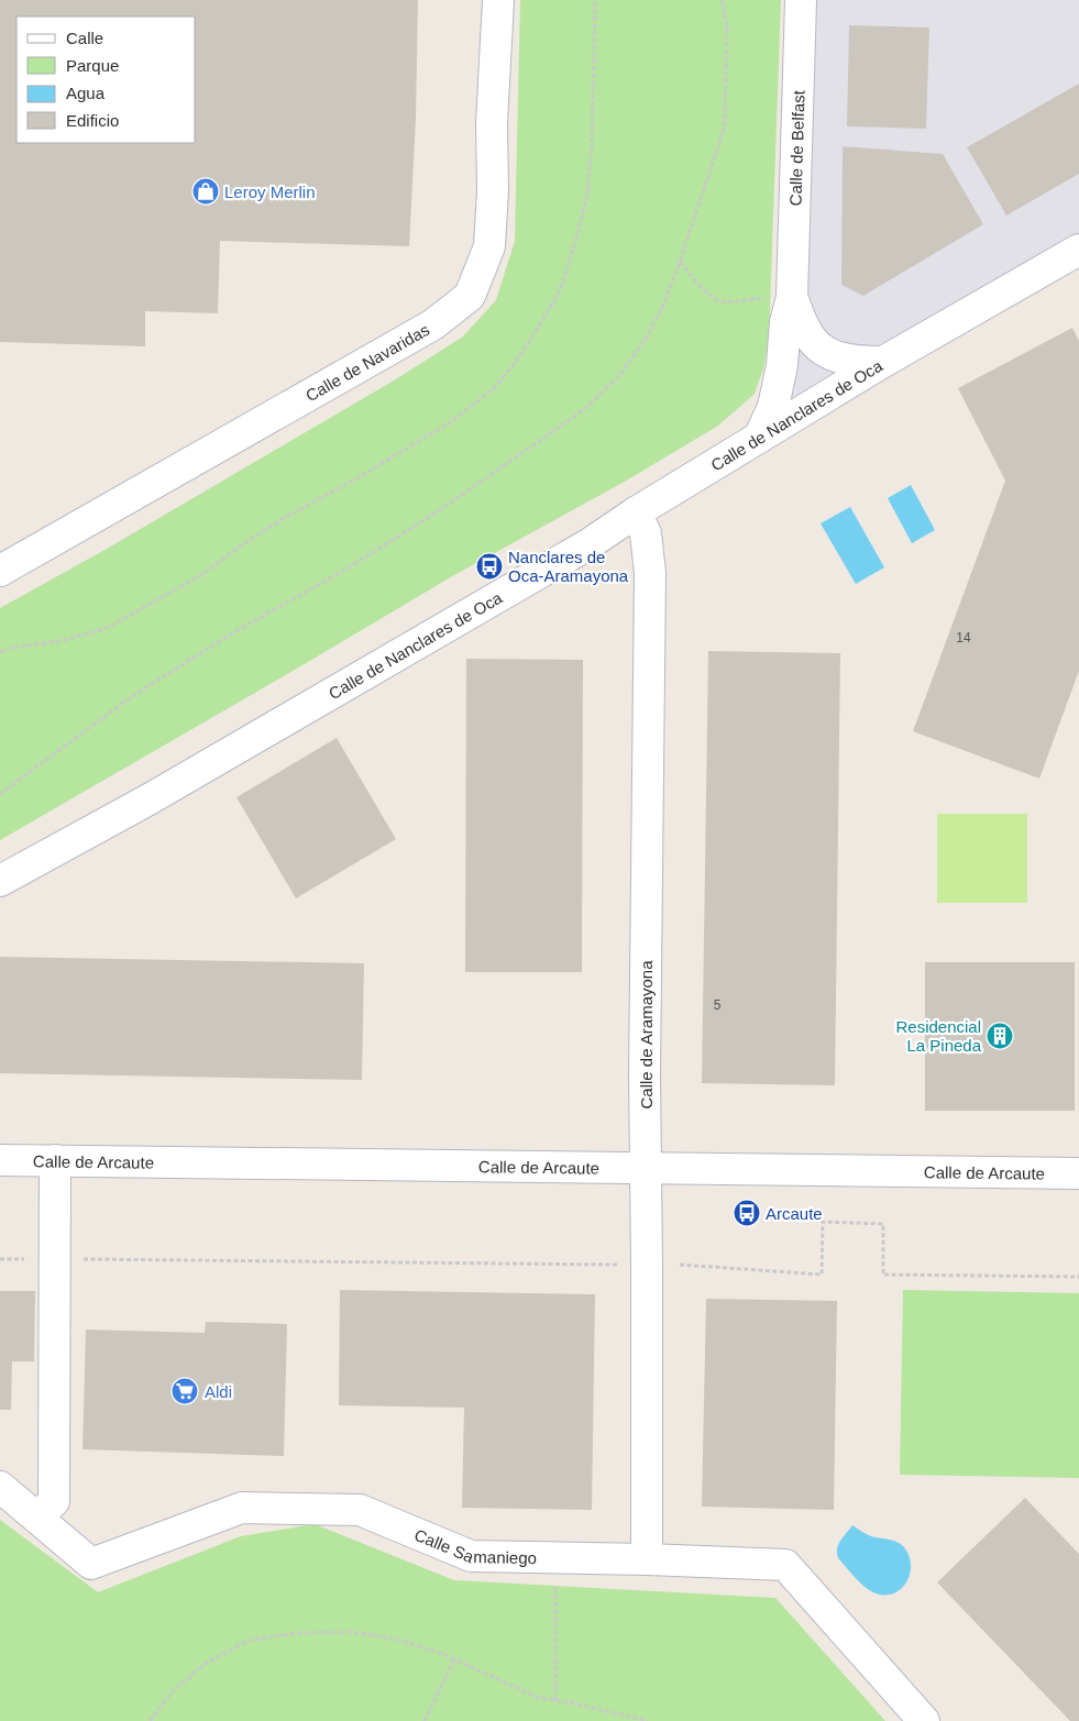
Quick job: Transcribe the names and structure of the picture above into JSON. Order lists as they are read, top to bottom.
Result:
{
  "streets": {
    "street": [
      "Calle de Belfast",
      "Calle de Navaridas",
      "Calle de Nanclares de Oca",
      "Calle de Aramayona",
      "Calle de Arcaute",
      "Calle Samaniego"
    ]
  },
  "crossings": [
    ["Calle de Belfast", "Calle de Nanclares de Oca"],
    ["Calle de Nanclares de Oca", "Calle de Aramayona"],
    ["Calle de Aramayona", "Calle de Arcaute"],
    ["Calle de Aramayona", "Calle Samaniego"]
  ],
  "places": {
    "shop": ["Leroy Merlin"],
    "bus stop": ["Nanclares de Oca-Aramayona", "Arcaute"],
    "building": ["Residencial La Pineda"],
    "supermarket": ["Aldi"]
  },
  "house_numbers": ["14", "5"],
  "legend": [
    "Calle",
    "Parque",
    "Agua",
    "Edificio"
  ]
}
